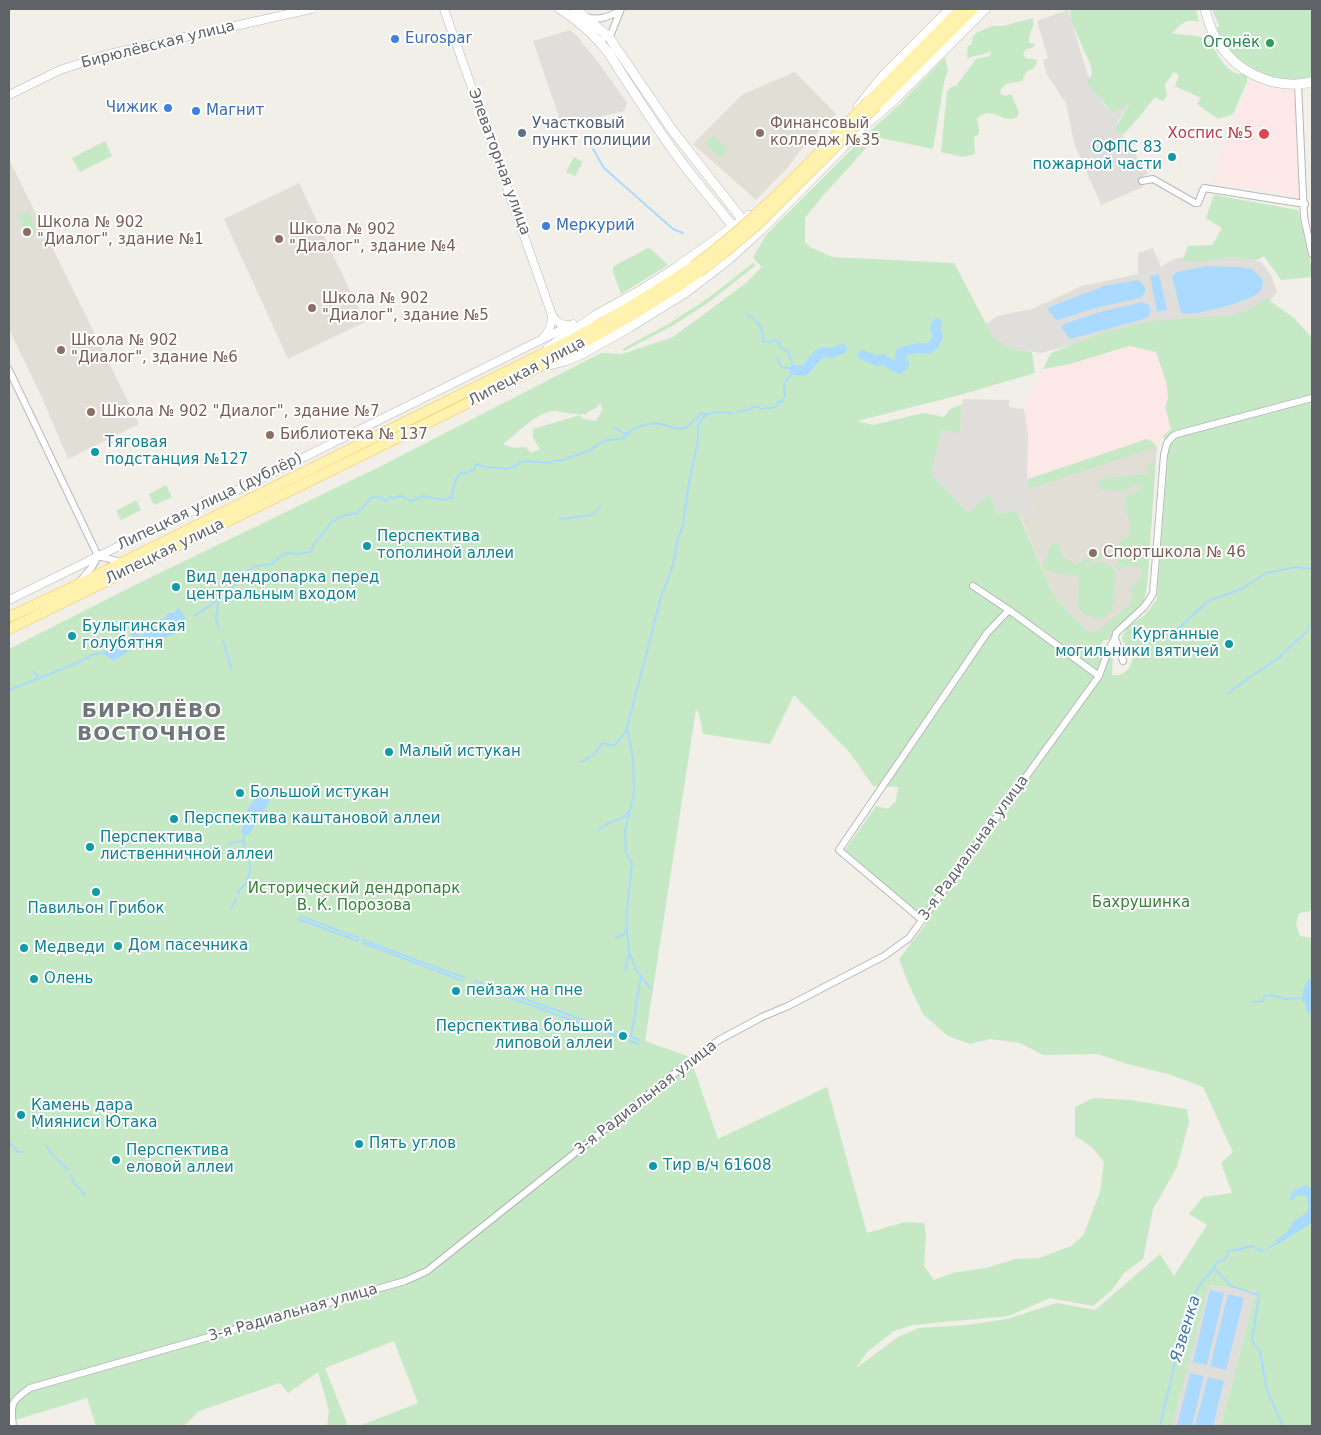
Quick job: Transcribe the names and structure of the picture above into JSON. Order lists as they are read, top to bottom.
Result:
{
  "streets": {
    "main road": ["Липецкая улица"],
    "street": [
      "Бирюлёвская улица",
      "Элеваторная улица",
      "Липецкая улица (дублёр)",
      "3-я Радиальная улица"
    ]
  },
  "districts": ["БИРЮЛЁВО ВОСТОЧНОЕ"],
  "water": ["Язвенка"],
  "parks": ["Исторический дендропарк В. К. Порозова", "Бахрушинка"],
  "places": [
    "Eurospar",
    "Огонёк",
    "Чижик",
    "Магнит",
    "Участковый пункт полиции",
    "Финансовый колледж №35",
    "Хоспис №5",
    "ОФПС 83 пожарной части",
    "Меркурий",
    "Школа № 902 \"Диалог\", здание №1",
    "Школа № 902 \"Диалог\", здание №4",
    "Школа № 902 \"Диалог\", здание №5",
    "Школа № 902 \"Диалог\", здание №6",
    "Школа № 902 \"Диалог\", здание №7",
    "Библиотека № 137",
    "Тяговая подстанция №127",
    "Перспектива тополиной аллеи",
    "Спортшкола № 46",
    "Вид дендропарка перед центральным входом",
    "Булыгинская голубятня",
    "Курганные могильники вятичей",
    "Малый истукан",
    "Большой истукан",
    "Перспектива каштановой аллеи",
    "Перспектива лиственничной аллеи",
    "Павильон Грибок",
    "Дом пасечника",
    "Медведи",
    "Олень",
    "пейзаж на пне",
    "Перспектива большой липовой аллеи",
    "Камень дара Мияниси Ютака",
    "Пять углов",
    "Перспектива еловой аллеи",
    "Тир в/ч 61608"
  ]
}
